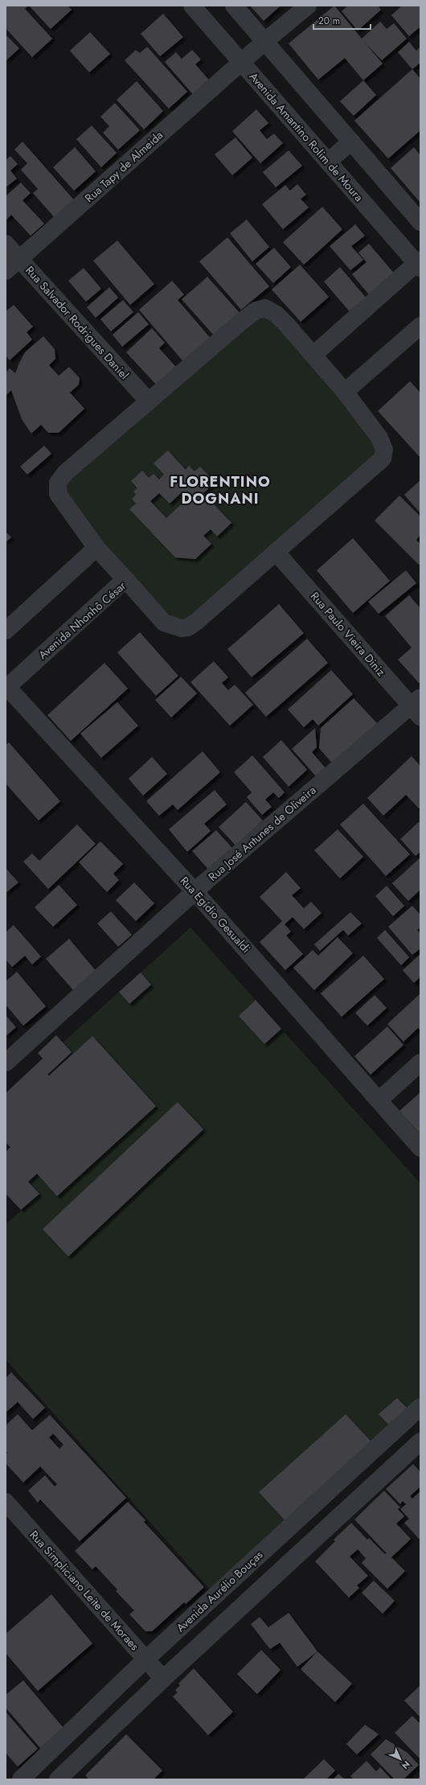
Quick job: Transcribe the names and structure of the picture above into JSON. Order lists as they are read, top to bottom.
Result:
{
  "streets": {
    "street": [
      "Avenida Amantino Rolim de Moura",
      "Rua Tapy de Almeida",
      "Rua Salvador Rodrigues Daniel",
      "Avenida Nhonhô César",
      "Rua Paulo Vieira Diniz",
      "Rua José Antunes de Oliveira",
      "Rua Egídio Gesualdi",
      "Rua Simpliciano Leite de Moraes",
      "Avenida Aurélio Bouças"
    ]
  },
  "crossings": [
    ["Avenida Amantino Rolim de Moura", "Rua Tapy de Almeida"],
    ["Rua Tapy de Almeida", "Rua Salvador Rodrigues Daniel"],
    ["Avenida Nhonhô César", "Rua Paulo Vieira Diniz"],
    ["Avenida Nhonhô César", "Rua Egídio Gesualdi"],
    ["Rua Paulo Vieira Diniz", "Rua José Antunes de Oliveira"],
    ["Rua José Antunes de Oliveira", "Rua Egídio Gesualdi"],
    ["Rua Simpliciano Leite de Moraes", "Avenida Aurélio Bouças"]
  ],
  "districts": ["FLORENTINO DOGNANI"],
  "scale_bar": "20 m",
  "north": "bottom right"
}
